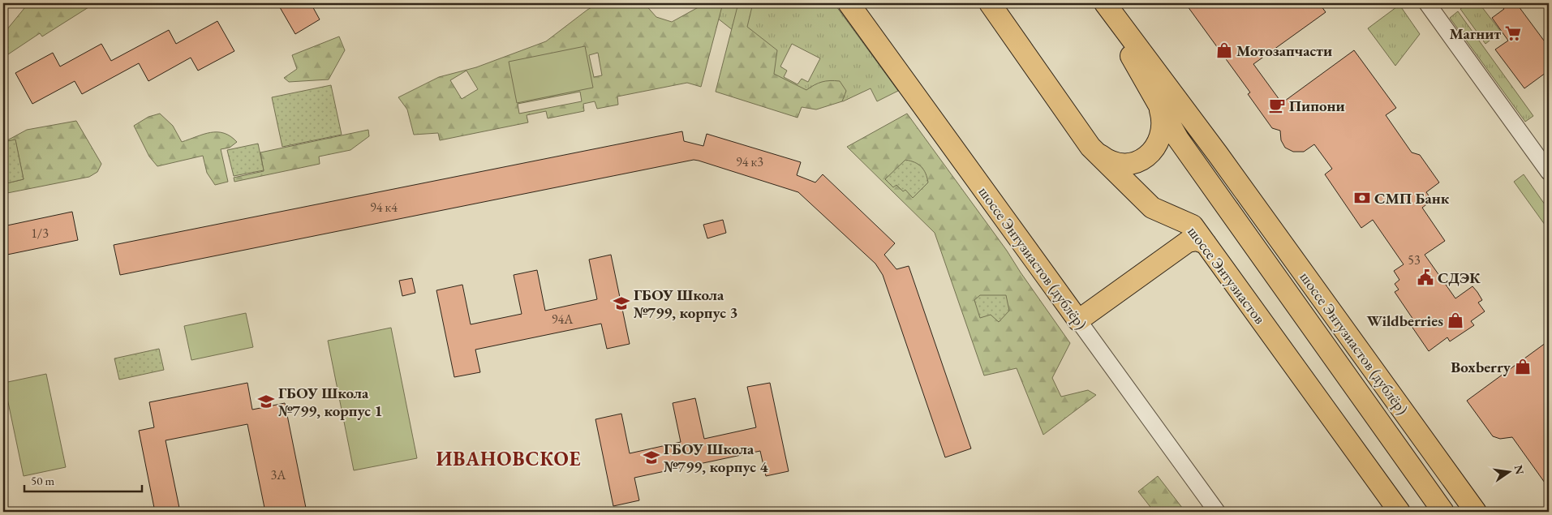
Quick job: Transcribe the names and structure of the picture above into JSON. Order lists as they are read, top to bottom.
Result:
{
  "streets": {
    "main road": ["шоссе Энтузиастов (дублёр)", "шоссе Энтузиастов"]
  },
  "districts": ["ИВАНОВСКОЕ"],
  "places": {
    "supermarket": ["Магнит"],
    "shop": ["Мотозапчасти", "Wildberries", "Boxberry"],
    "cafe": ["Пипони"],
    "bank": ["СМП Банк"],
    "public building": ["СДЭК"],
    "school or university": ["ГБОУ Школа №799, корпус 3", "ГБОУ Школа №799, корпус 1", "ГБОУ Школа №799, корпус 4"]
  },
  "house_numbers": [
    "94 к3",
    "94 к4",
    "1/3",
    "53",
    "94А",
    "3А"
  ],
  "scale_bar": "50 m",
  "north": "right"
}
